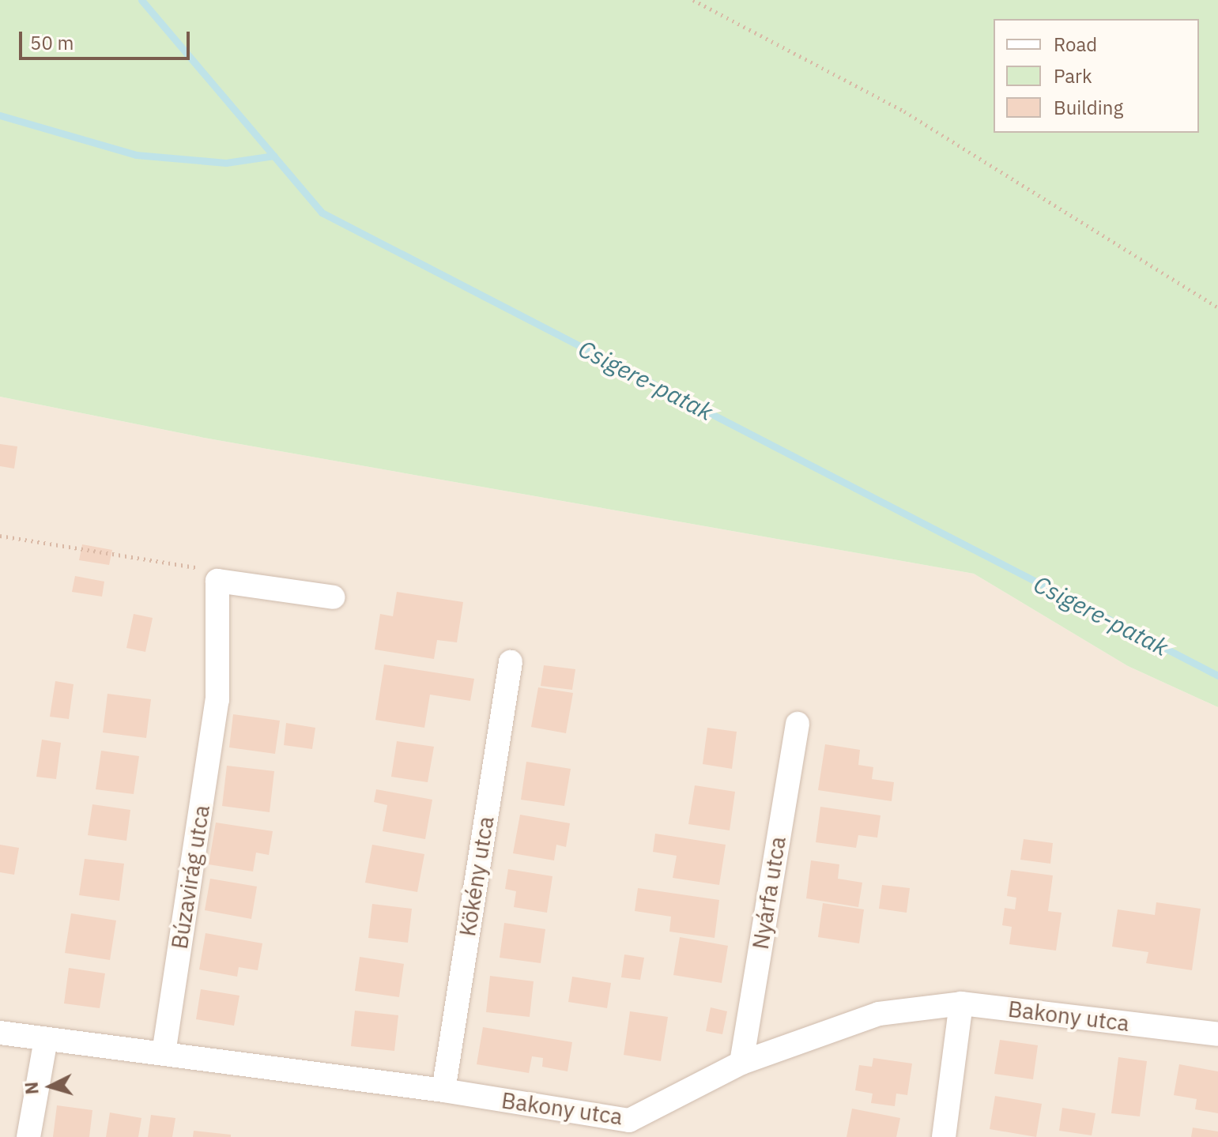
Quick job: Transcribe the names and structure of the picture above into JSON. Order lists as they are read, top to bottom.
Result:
{
  "streets": {
    "street": [
      "Kökény utca",
      "Búzavirág utca",
      "Nyárfa utca",
      "Bakony utca"
    ]
  },
  "crossings": [
    ["Kökény utca", "Bakony utca"],
    ["Búzavirág utca", "Bakony utca"],
    ["Nyárfa utca", "Bakony utca"]
  ],
  "water": ["Csigere-patak"],
  "legend": ["Road", "Park", "Building"],
  "scale_bar": "50 m",
  "north": "left"
}
